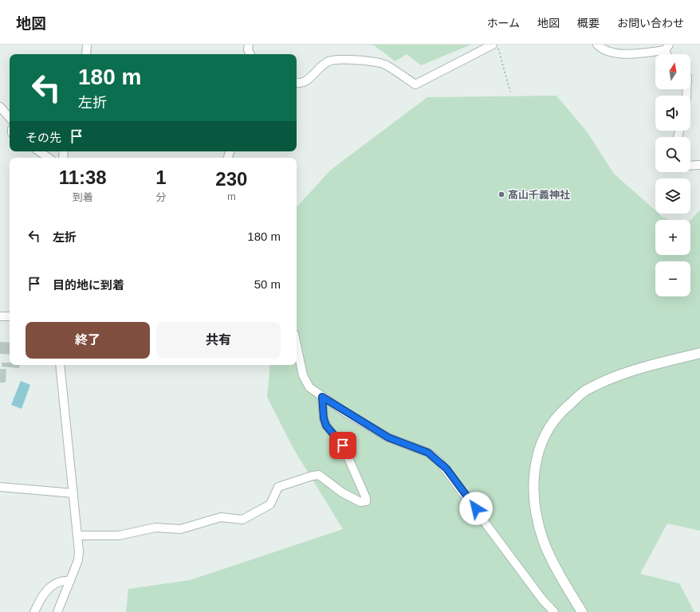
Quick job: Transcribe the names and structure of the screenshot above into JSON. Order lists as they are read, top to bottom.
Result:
{
  "places": ["髙山千義神社"],
  "north": "top",
  "page": {
    "header": "地図",
    "nav": [
      "ホーム",
      "地図",
      "概要",
      "お問い合わせ"
    ],
    "map_buttons": ["+", "−"],
    "turn": ["180 m", "左折"],
    "then": "その先",
    "eta": [
      "11:38",
      "到着",
      "1",
      "分",
      "230",
      "m"
    ],
    "list": [
      {
        "name": "左折",
        "value": "180 m"
      },
      {
        "name": "目的地に到着",
        "value": "50 m"
      }
    ],
    "buttons": ["終了", "共有"]
  }
}
